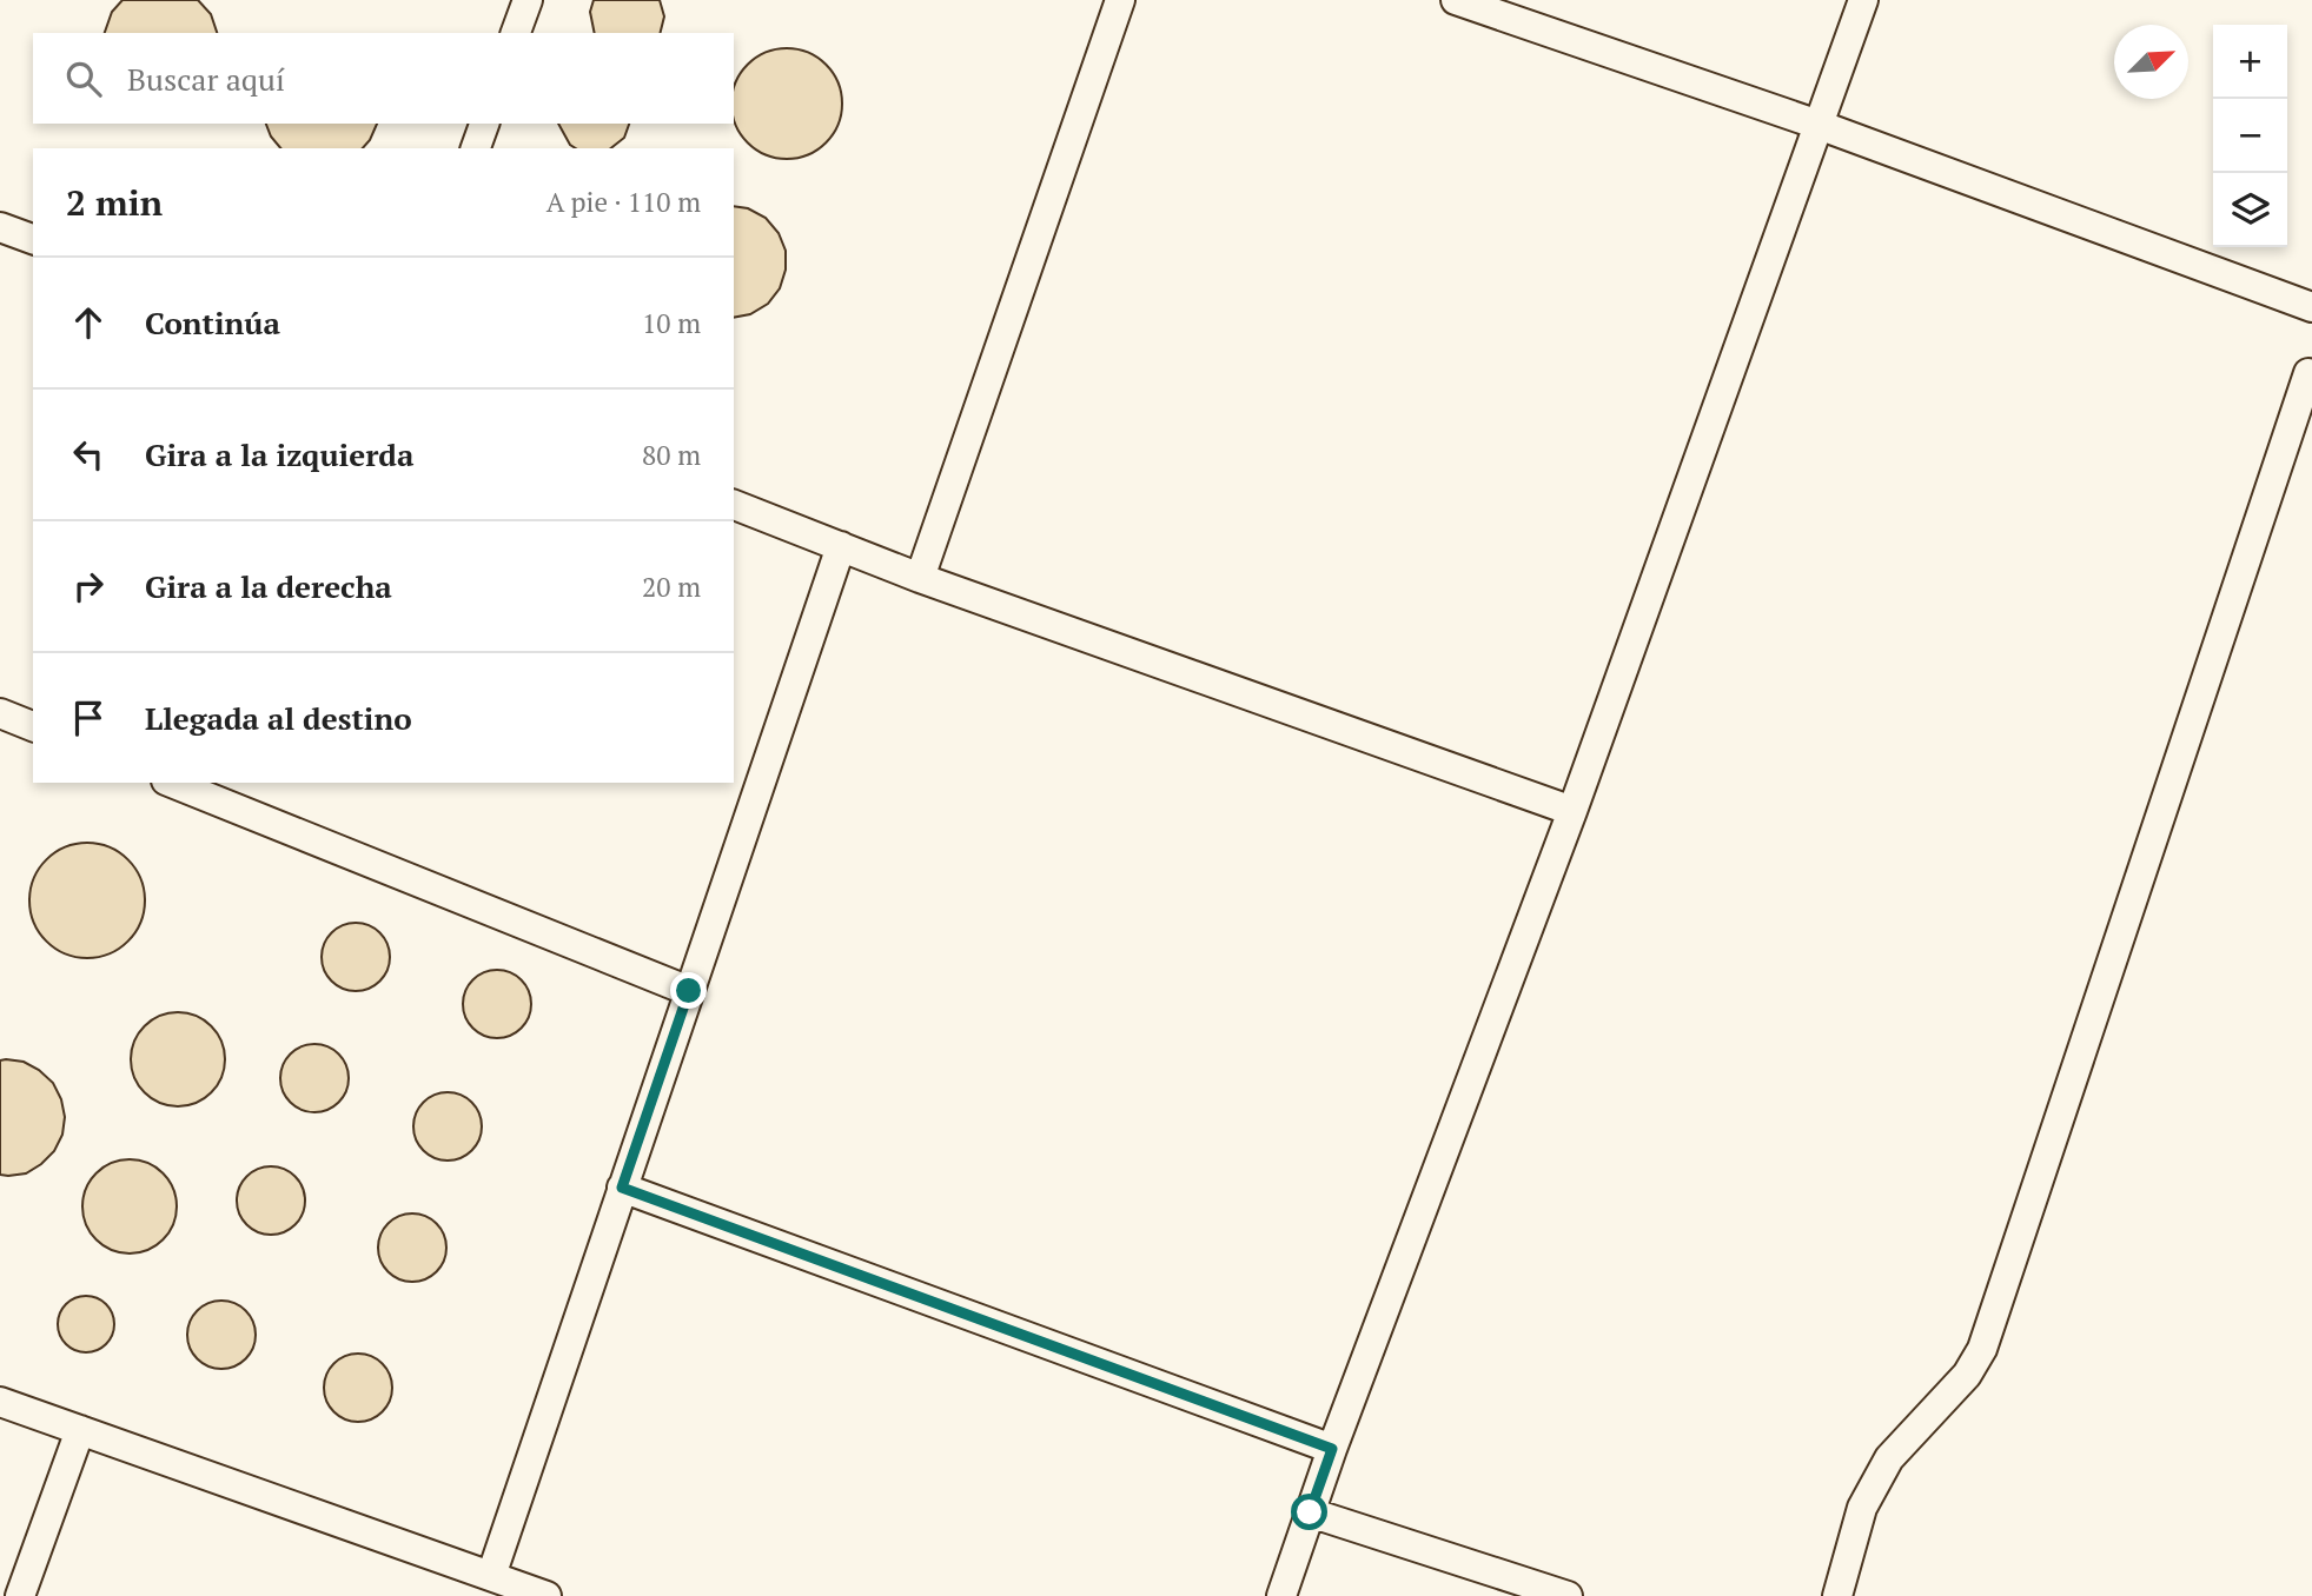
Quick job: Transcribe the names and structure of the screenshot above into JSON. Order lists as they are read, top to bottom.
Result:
{
  "north": "top right",
  "page": {
    "map_buttons": ["+", "−"],
    "search": "Buscar aquí",
    "heading": ["2 min", "A pie · 110 m"],
    "list": [
      ["Continúa", "10 m"],
      ["Gira a la izquierda", "80 m"],
      ["Gira a la derecha", "20 m"],
      "Llegada al destino"
    ]
  }
}
